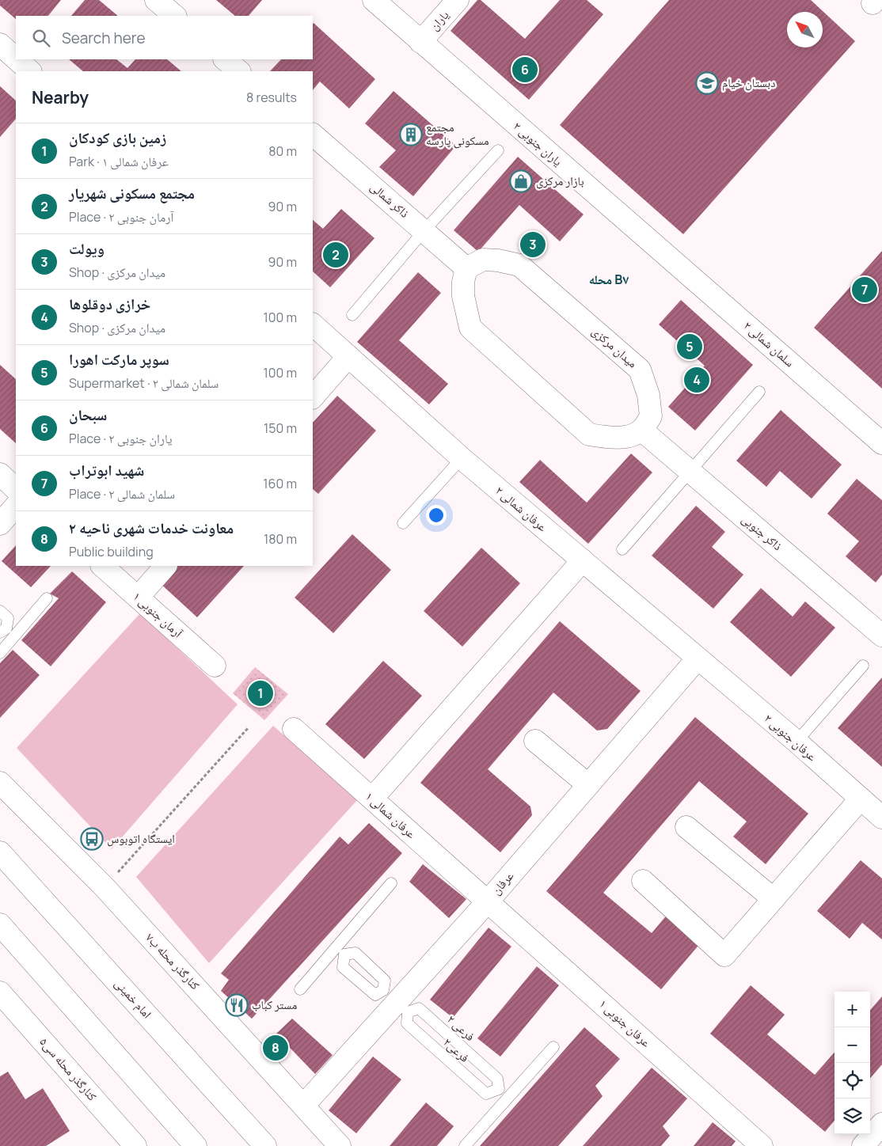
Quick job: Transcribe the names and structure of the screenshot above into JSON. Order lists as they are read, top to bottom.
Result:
{
  "streets": {
    "street": [
      "یاران",
      "یاران جنوبی ۲",
      "ذاکر شمالی",
      "سلمان شمالی ۲",
      "میدان مرکزی",
      "عرفان شمالی ۲",
      "ذاکر جنوبی",
      "آرمان جنوبی ۱",
      "عرفان جنوبی ۲",
      "عرفان شمالی ۱",
      "عرفان",
      "کنارگذر محله ب۷",
      "امام خمینی",
      "عرفان جنوبی ۱",
      "کنارگذر محله سی۵"
    ],
    "lane": ["فرعی ۲", "فرعی۲"]
  },
  "crossings": [
    ["یاران", "یاران جنوبی ۲"],
    ["یاران جنوبی ۲", "سلمان شمالی ۲"],
    ["ذاکر شمالی", "میدان مرکزی"],
    ["میدان مرکزی", "ذاکر جنوبی"],
    ["عرفان شمالی ۲", "عرفان جنوبی ۲"],
    ["عرفان شمالی ۲", "عرفان"],
    ["عرفان جنوبی ۲", "عرفان"],
    ["عرفان شمالی ۱", "عرفان"],
    ["عرفان شمالی ۱", "عرفان جنوبی ۱"],
    ["عرفان", "کنارگذر محله ب۷"],
    ["عرفان", "عرفان جنوبی ۱"],
    ["عرفان", "فرعی ۲"],
    ["عرفان", "فرعی۲"],
    ["فرعی ۲", "فرعی۲"]
  ],
  "districts": ["محله B۷"],
  "places": {
    "school or university": ["دبستان خیام"],
    "building": ["مجتمع مسکونی پارسه"],
    "shop": ["بازار مرکزی"],
    "bus stop": ["ایستگاه اتوبوس"],
    "restaurant": ["مستر کباب"]
  },
  "north": "top left",
  "page": {
    "search": "Search here",
    "pins": [
      "6",
      "3",
      "2",
      "7",
      "5",
      "4",
      "1",
      "8"
    ],
    "heading": ["Nearby", "8 results"],
    "list": [
      {
        "mark": "1",
        "name": "زمین بازی کودکان",
        "note": "Park · عرفان شمالی ۱",
        "value": "80 m"
      },
      {
        "mark": "2",
        "name": "مجتمع مسکونی شهریار",
        "note": "Place · آرمان جنوبی ۲",
        "value": "90 m"
      },
      {
        "mark": "3",
        "name": "ویولت",
        "note": "Shop · میدان مرکزی",
        "value": "90 m"
      },
      {
        "mark": "4",
        "name": "خرازی دوقلوها",
        "note": "Shop · میدان مرکزی",
        "value": "100 m"
      },
      {
        "mark": "5",
        "name": "سوپر مارکت اهورا",
        "note": "Supermarket · سلمان شمالی ۲",
        "value": "100 m"
      },
      {
        "mark": "6",
        "name": "سبحان",
        "note": "Place · یاران جنوبی ۲",
        "value": "150 m"
      },
      {
        "mark": "7",
        "name": "شهید ابوتراب",
        "note": "Place · سلمان شمالی ۲",
        "value": "160 m"
      },
      {
        "mark": "8",
        "name": "معاونت خدمات شهری ناحیه ۲",
        "note": "Public building",
        "value": "180 m"
      }
    ],
    "map_buttons": ["+", "−"]
  }
}
